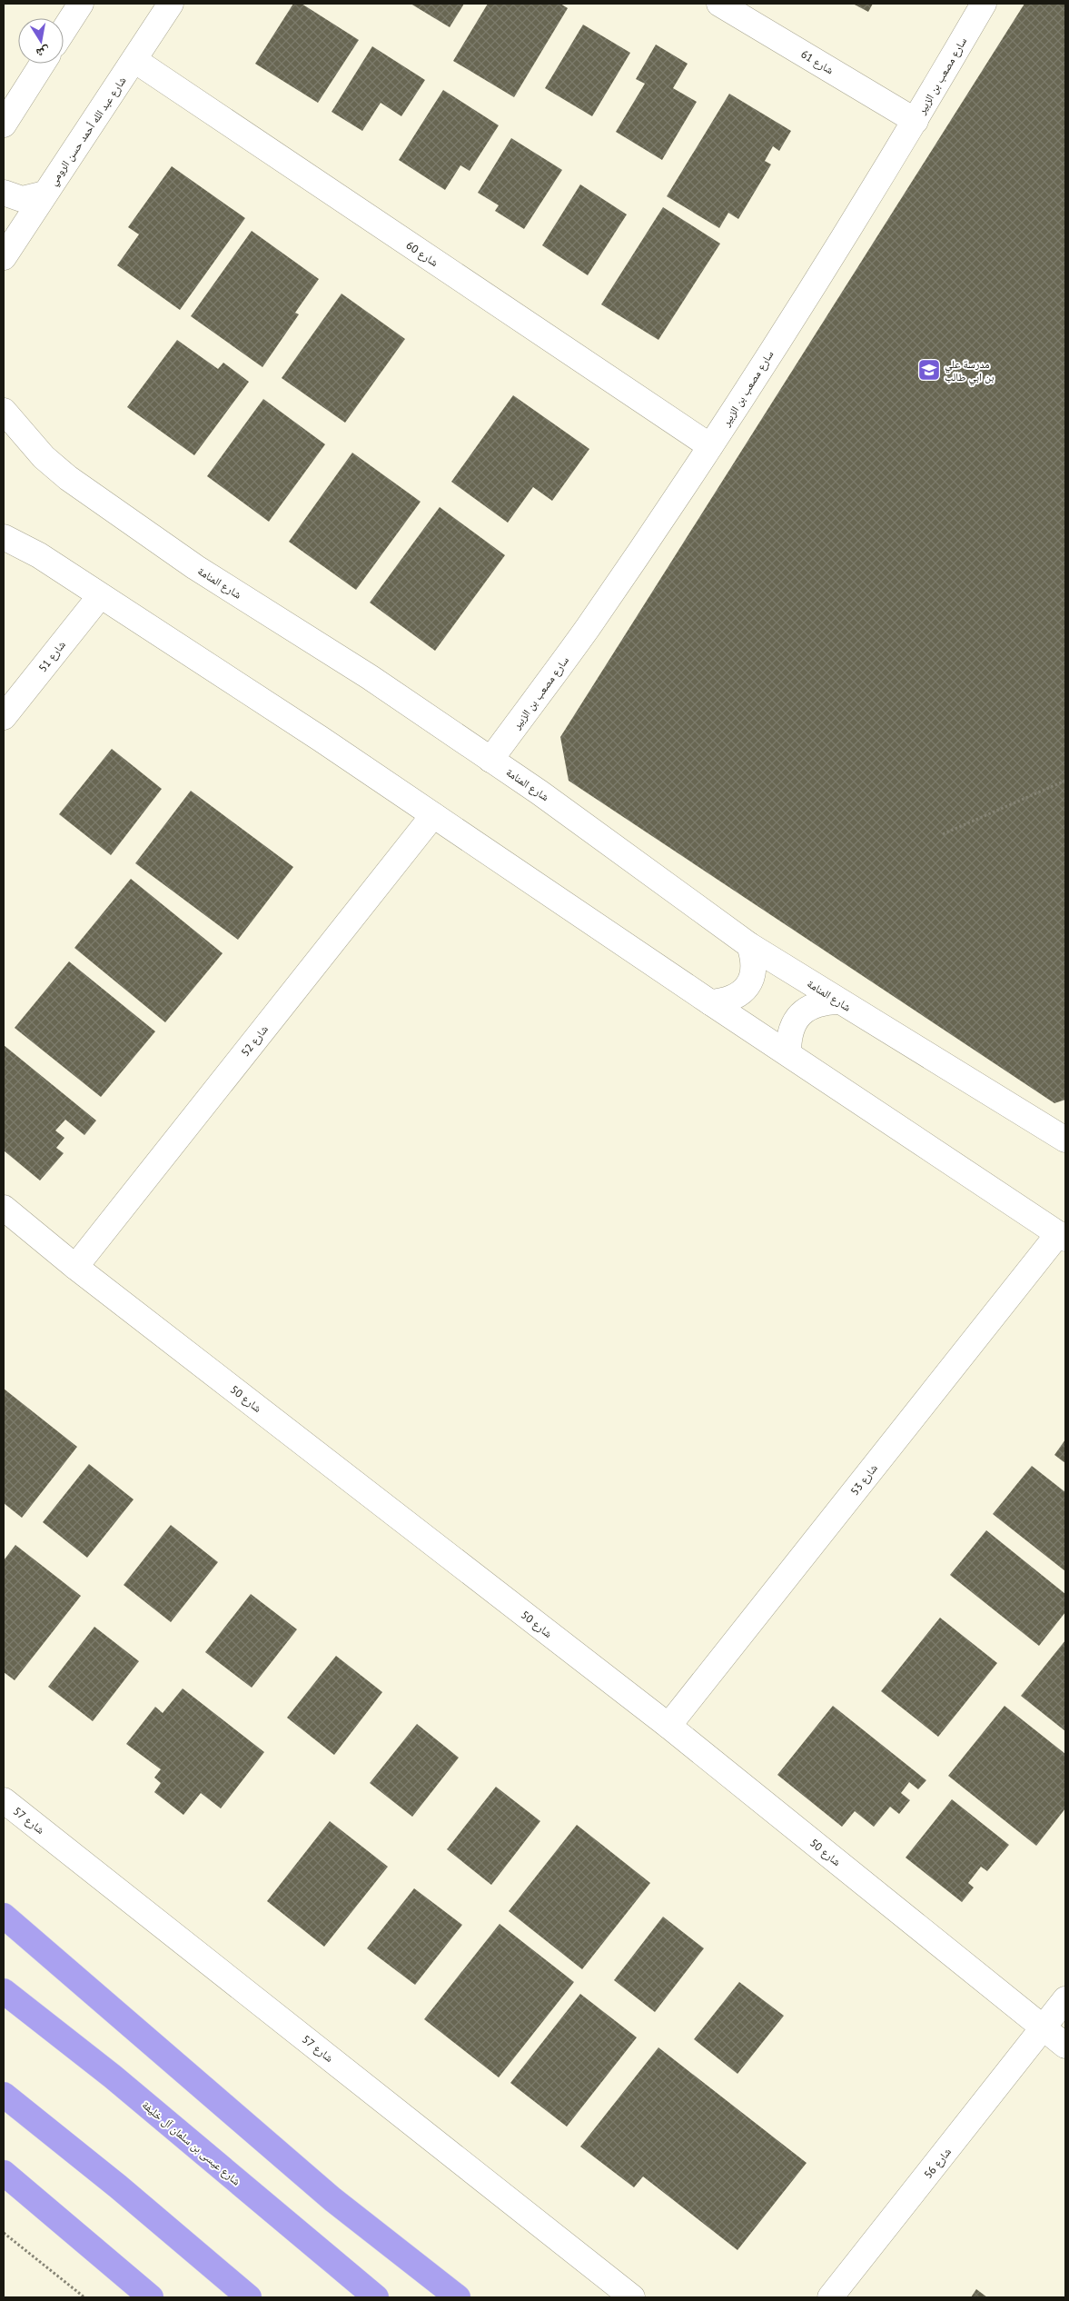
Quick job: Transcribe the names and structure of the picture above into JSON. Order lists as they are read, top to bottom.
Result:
{
  "streets": {
    "highway": ["شارع عيسى بن سلمان آل خليفة"],
    "street": [
      "شارع 61",
      "سارع مصعب بن الزبير",
      "شارع عبد الله أحمد حسن الرومي",
      "شارع 60",
      "شارع المنامة",
      "شارع 51",
      "شارع 52",
      "شارع 50",
      "شارع 53",
      "شارع 57",
      "شارع 56"
    ]
  },
  "crossings": [
    ["شارع 61", "سارع مصعب بن الزبير"],
    ["سارع مصعب بن الزبير", "شارع 60"],
    ["سارع مصعب بن الزبير", "شارع المنامة"],
    ["شارع عبد الله أحمد حسن الرومي", "شارع 60"],
    ["شارع 52", "شارع 50"],
    ["شارع 50", "شارع 53"],
    ["شارع 50", "شارع 56"]
  ],
  "places": {
    "school or university": ["مدرسة علي بن ابي طالب"]
  },
  "north": "bottom"
}
